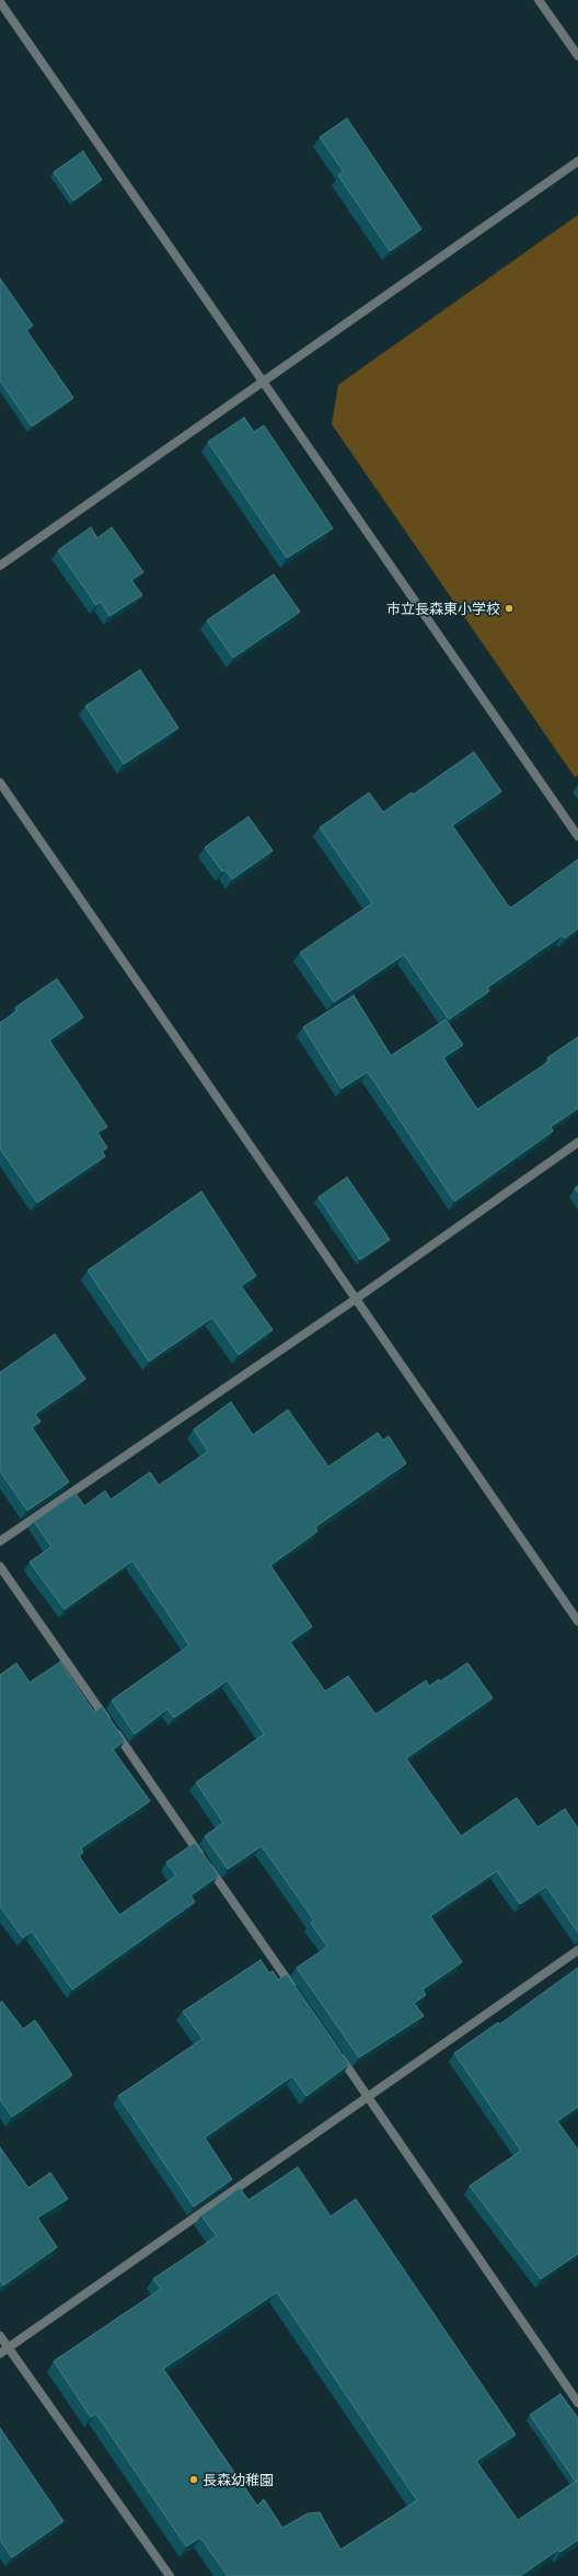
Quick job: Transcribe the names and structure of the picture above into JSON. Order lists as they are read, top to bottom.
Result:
{
  "places": ["市立長森東小学校", "長森幼稚園"]
}
